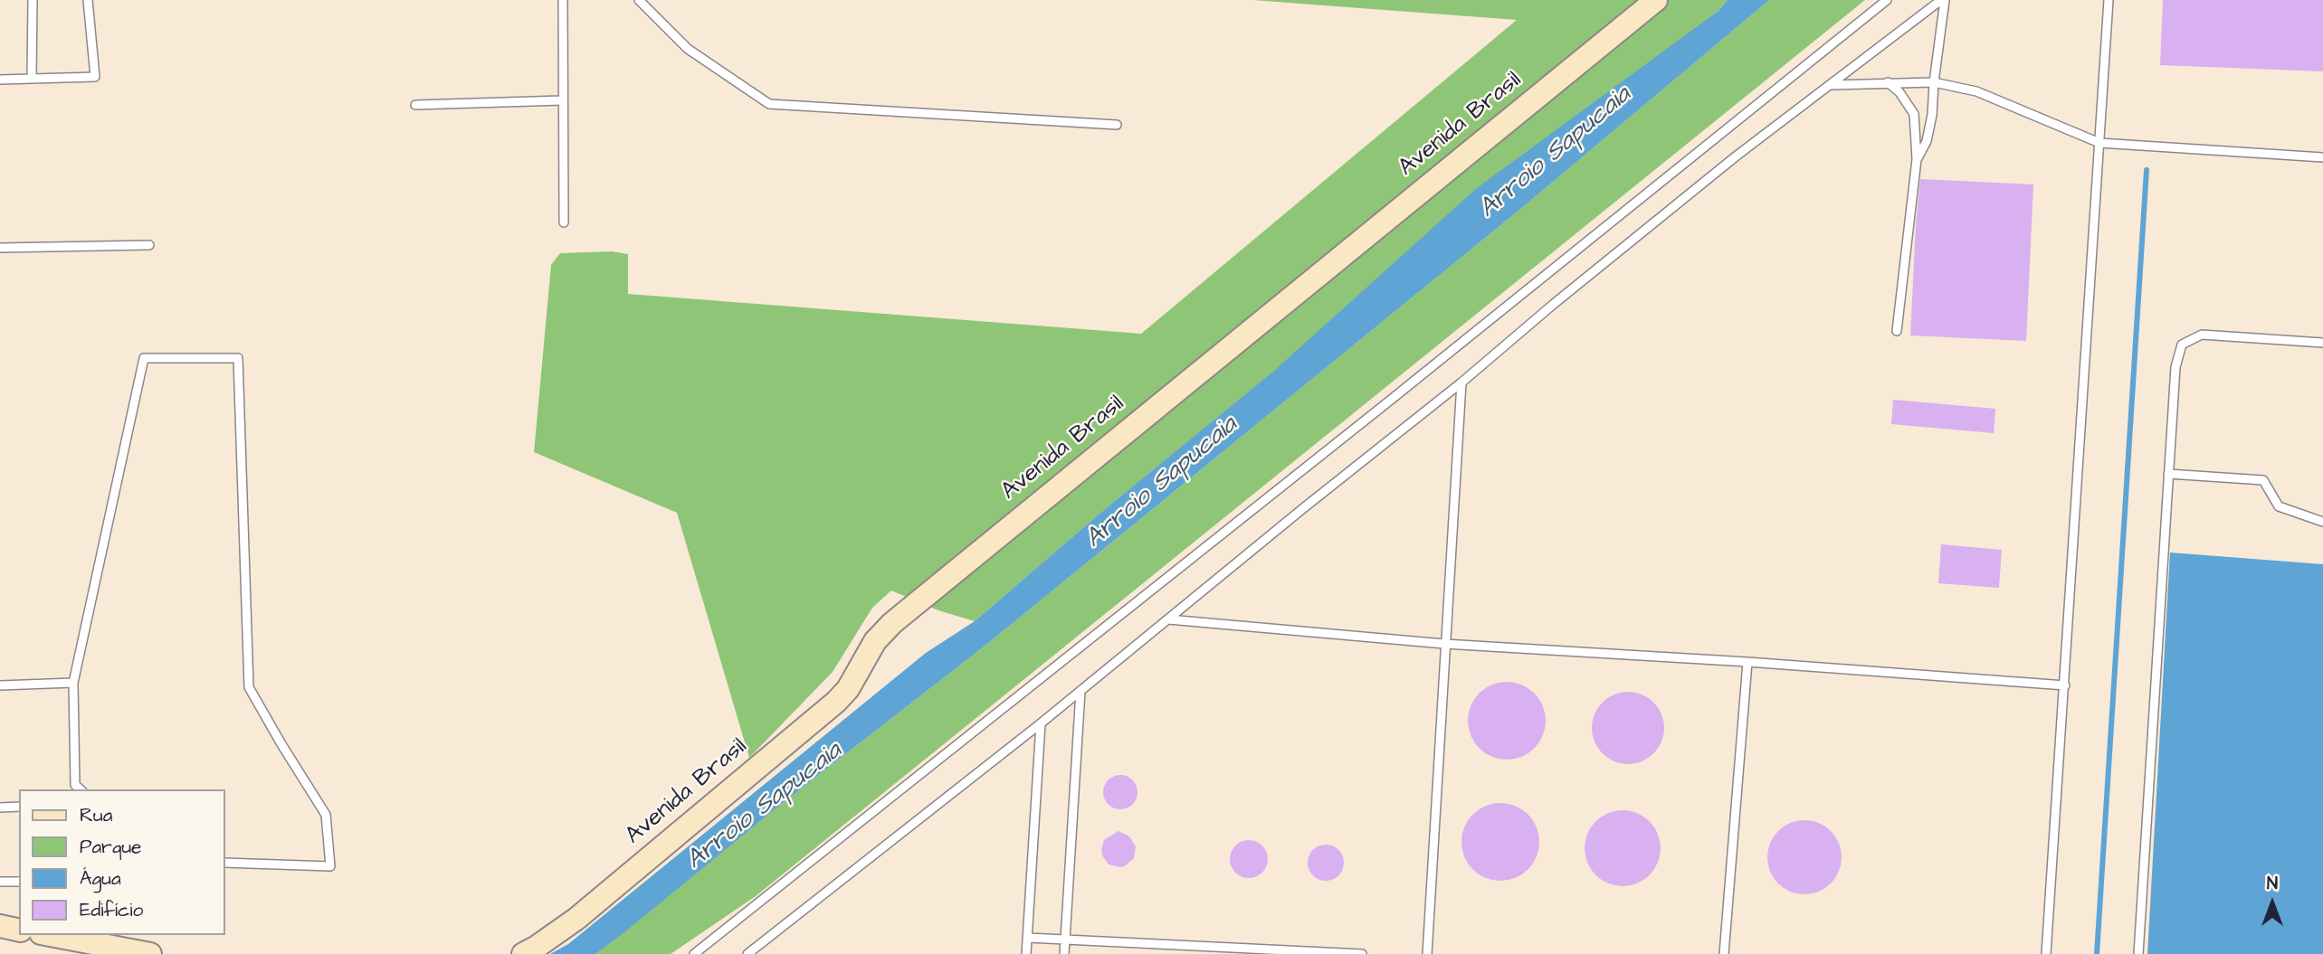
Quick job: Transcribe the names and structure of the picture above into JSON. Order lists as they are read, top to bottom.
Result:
{
  "streets": {
    "main road": ["Avenida Brasil"]
  },
  "water": ["Arroio Sapucaia"],
  "legend": [
    "Rua",
    "Parque",
    "Água",
    "Edifício"
  ],
  "north": "top"
}
